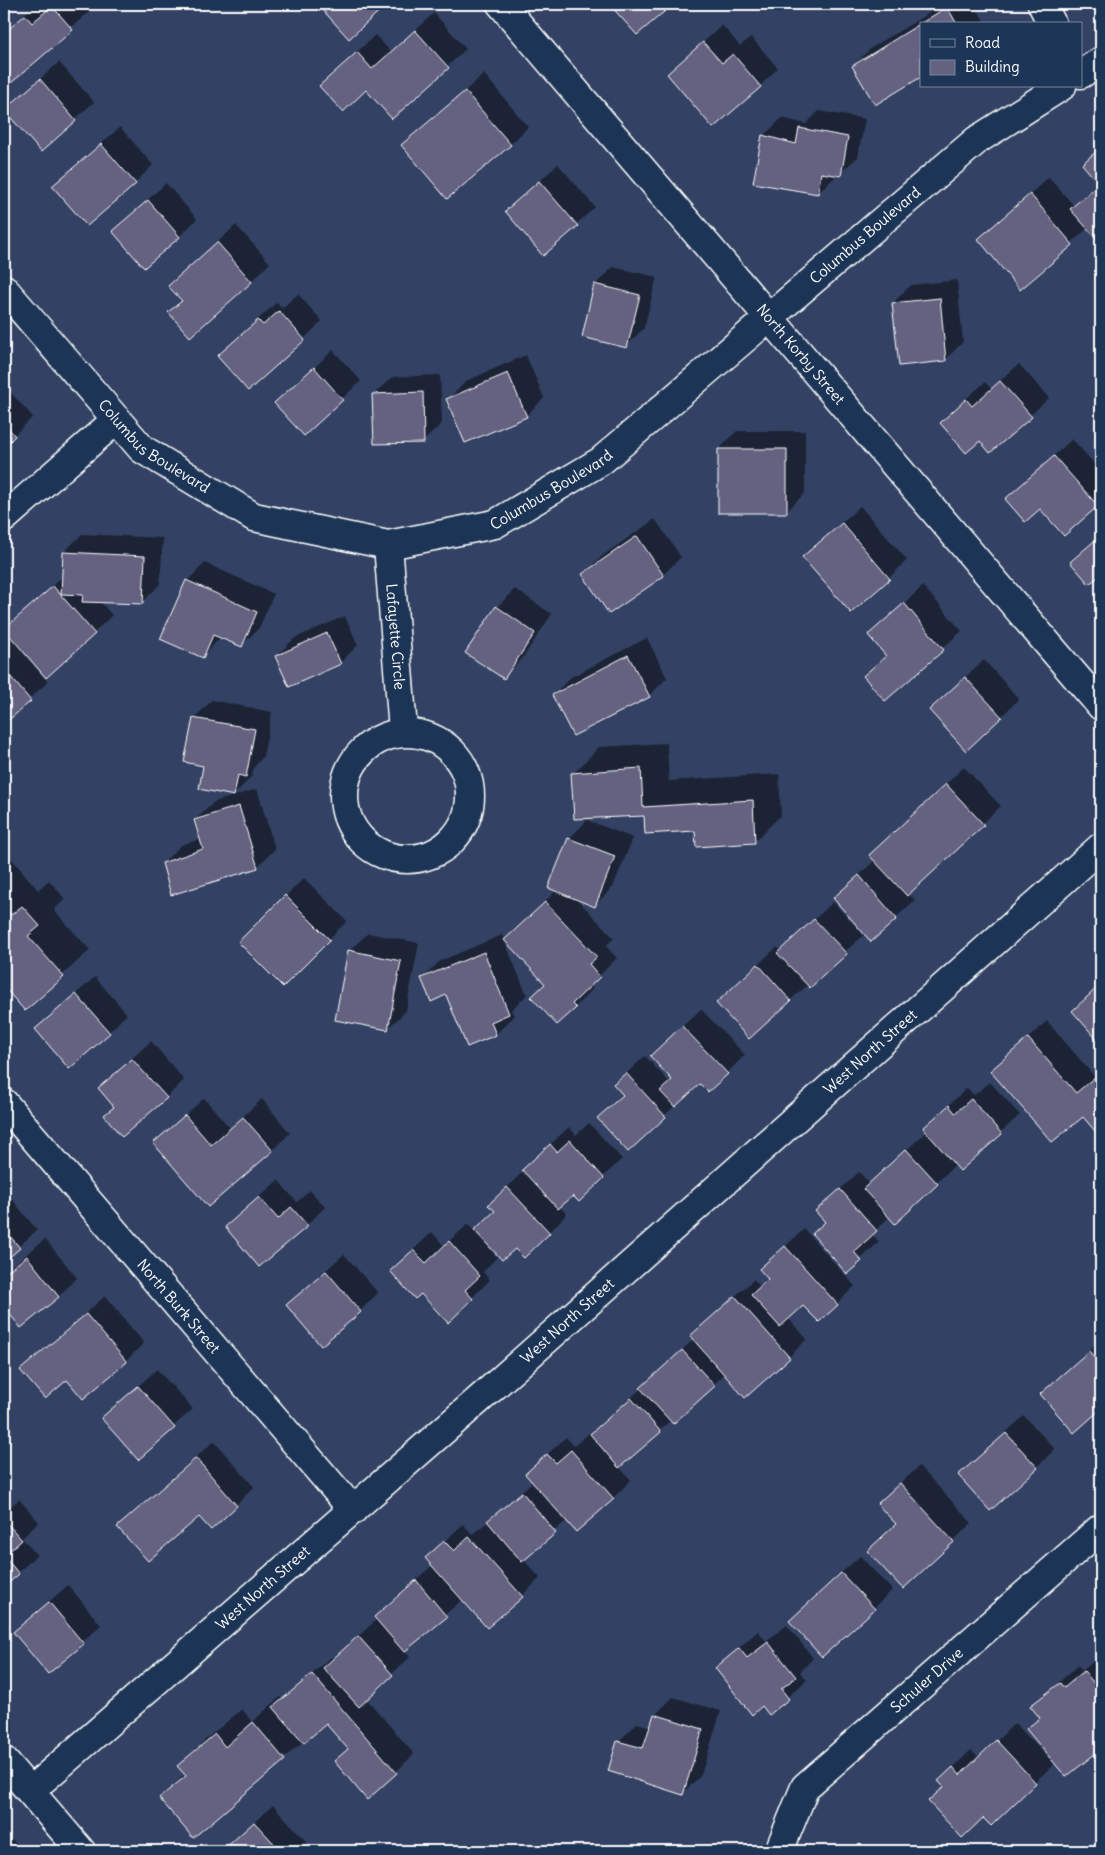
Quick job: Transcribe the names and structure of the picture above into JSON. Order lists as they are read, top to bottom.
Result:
{
  "streets": {
    "street": [
      "Columbus Boulevard",
      "North Korby Street",
      "Lafayette Circle",
      "West North Street",
      "North Burk Street",
      "Schuler Drive"
    ]
  },
  "crossings": [
    ["Columbus Boulevard", "North Korby Street"],
    ["Columbus Boulevard", "Lafayette Circle"],
    ["West North Street", "North Burk Street"]
  ],
  "legend": ["Road", "Building"]
}
